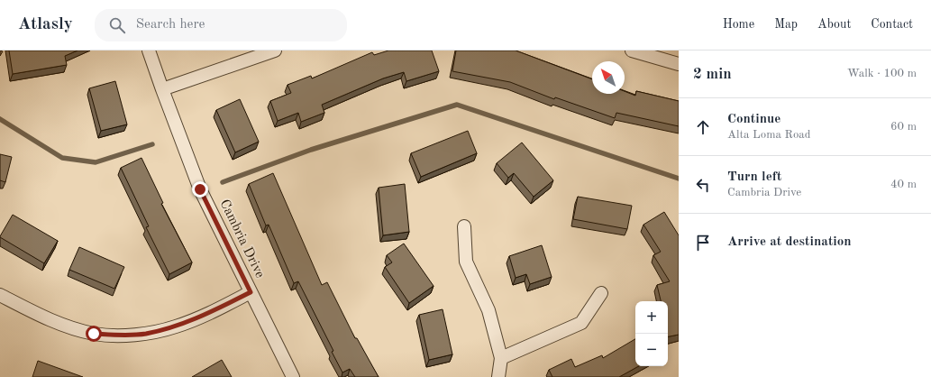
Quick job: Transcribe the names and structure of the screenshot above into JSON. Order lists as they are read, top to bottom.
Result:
{
  "streets": {
    "street": ["Cambria Drive"]
  },
  "north": "top left",
  "page": {
    "header": "Atlasly",
    "search": "Search here",
    "nav": [
      "Home",
      "Map",
      "About",
      "Contact"
    ],
    "heading": ["2 min", "Walk · 100 m"],
    "list": [
      ["Continue", "Alta Loma Road", "60 m"],
      ["Turn left", "Cambria Drive", "40 m"],
      "Arrive at destination"
    ],
    "map_buttons": ["+", "−"]
  }
}
